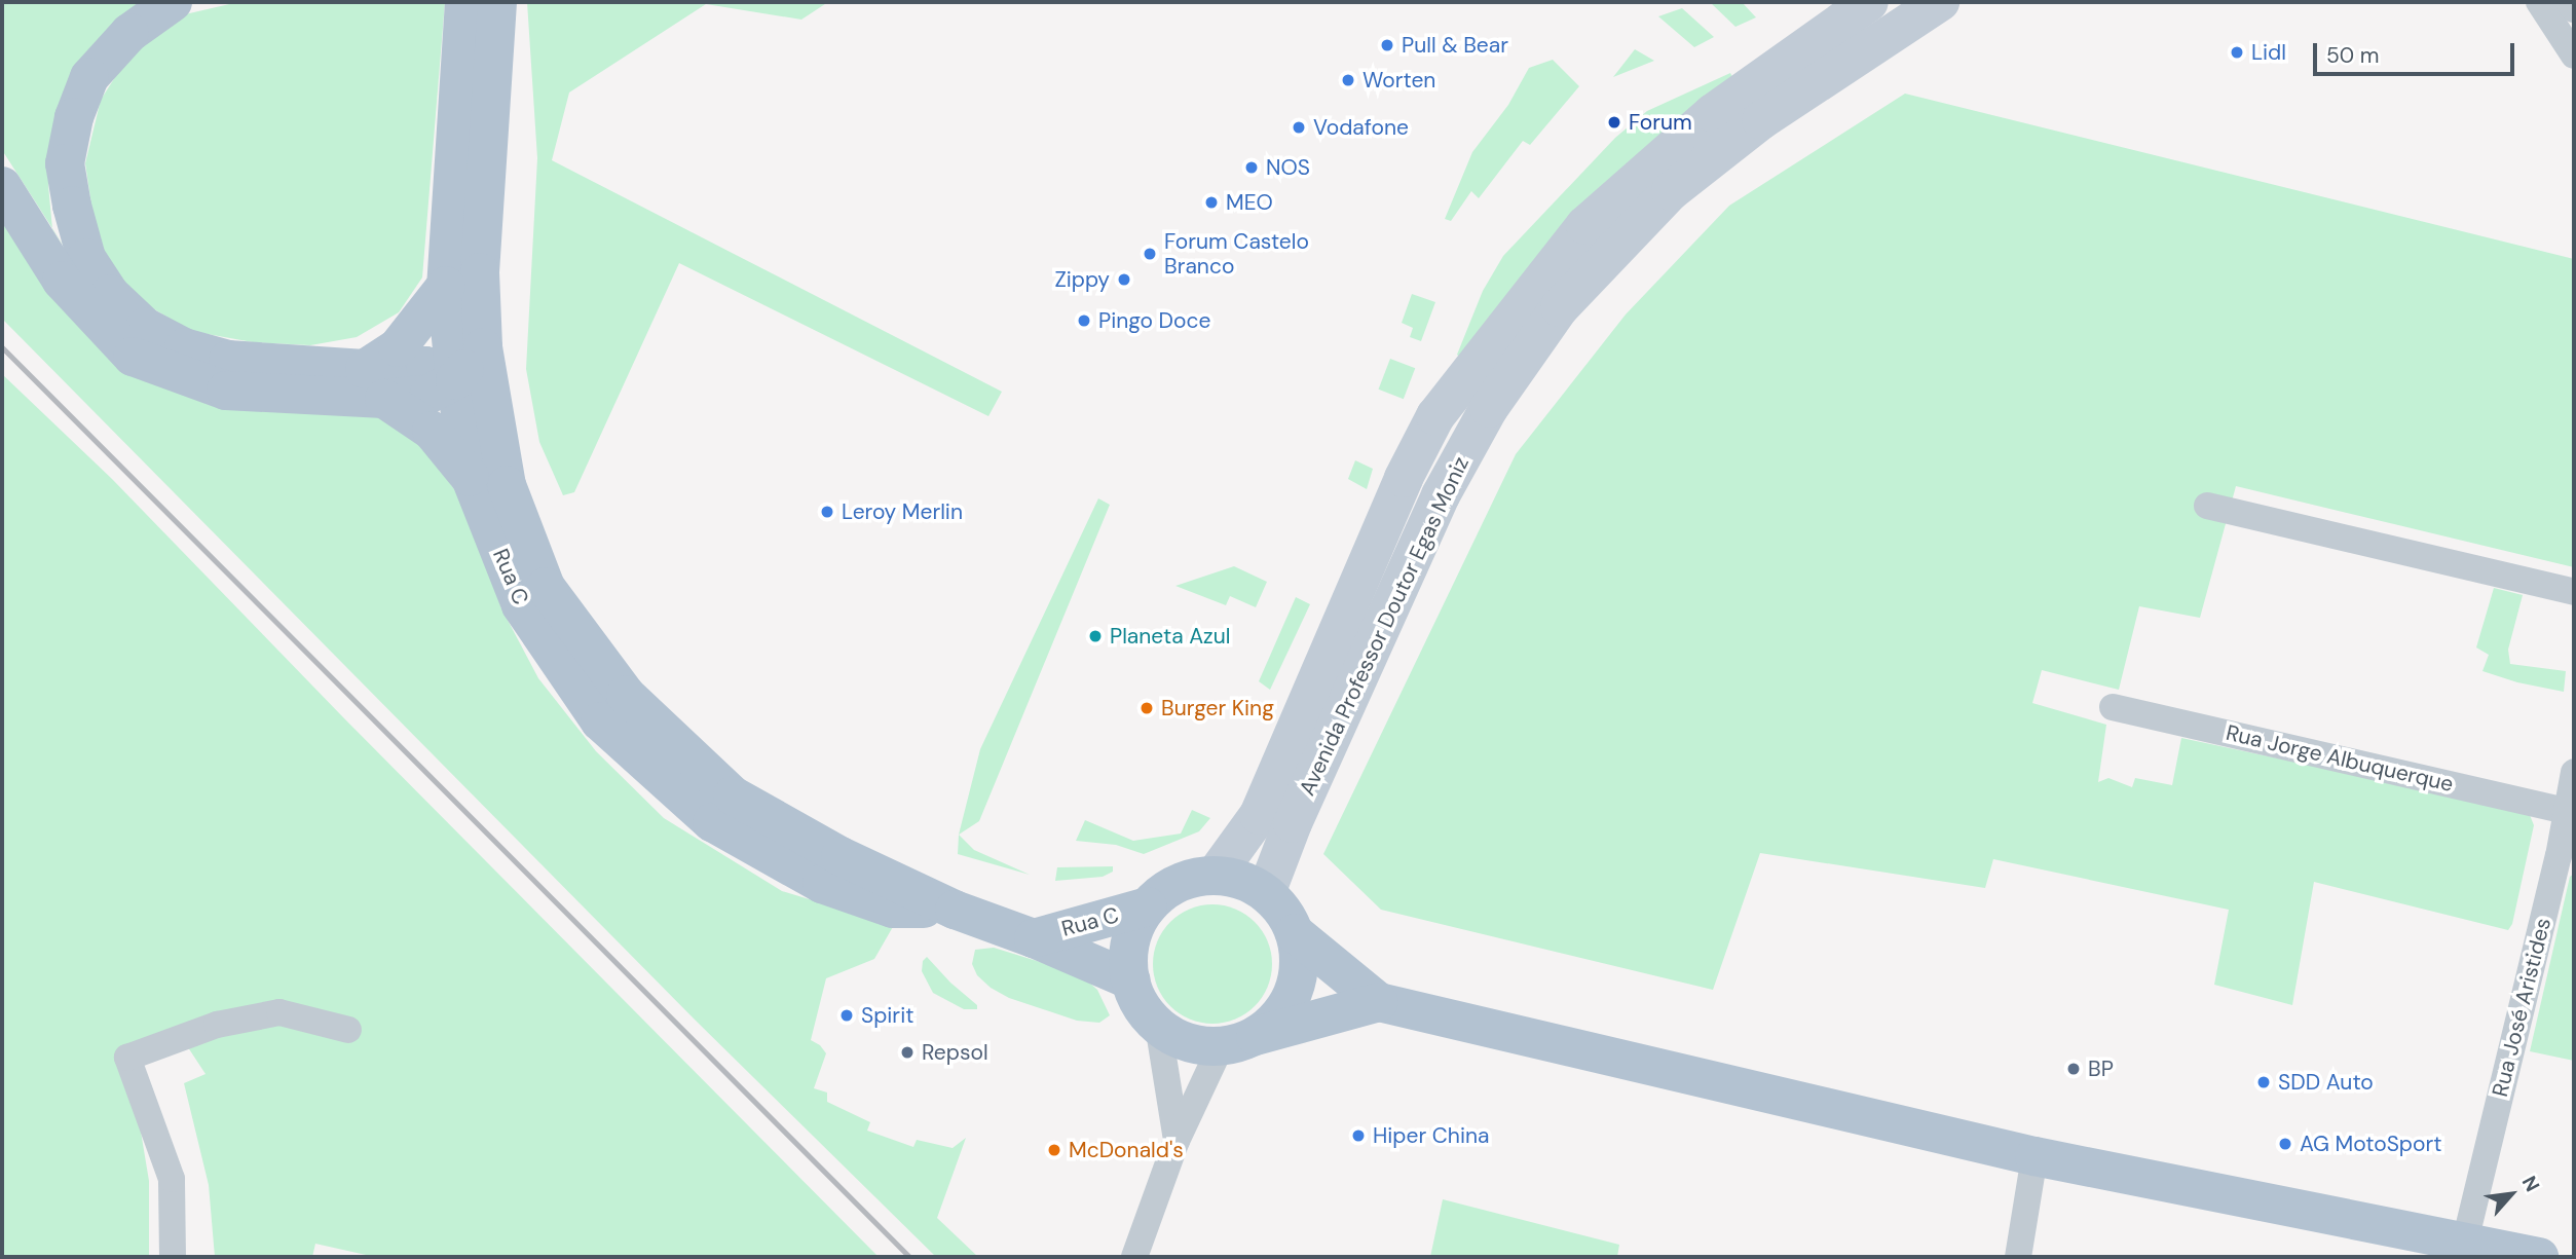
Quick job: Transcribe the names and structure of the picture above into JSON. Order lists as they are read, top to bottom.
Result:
{
  "streets": {
    "main road": ["Rua C", "Avenida Professor Doutor Egas Moniz"],
    "street": ["Rua Jorge Albuquerque", "Rua José Aristides"]
  },
  "crossings": [
    ["Rua C", "Avenida Professor Doutor Egas Moniz"],
    ["Rua Jorge Albuquerque", "Rua José Aristides"]
  ],
  "places": [
    "Pull & Bear",
    "Lidl",
    "Worten",
    "Forum",
    "Vodafone",
    "NOS",
    "MEO",
    "Forum Castelo Branco",
    "Zippy",
    "Pingo Doce",
    "Leroy Merlin",
    "Planeta Azul",
    "Burger King",
    "Spirit",
    "Repsol",
    "BP",
    "SDD Auto",
    "Hiper China",
    "AG MotoSport",
    "McDonald's"
  ],
  "scale_bar": "50 m",
  "north": "top right"
}
